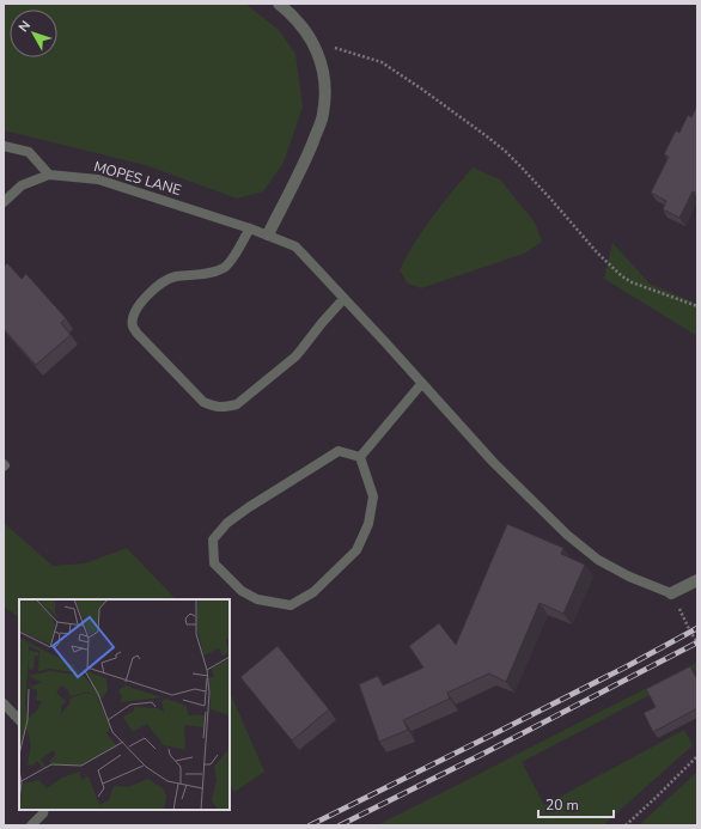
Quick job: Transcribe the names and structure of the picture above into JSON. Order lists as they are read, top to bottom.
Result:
{
  "streets": {
    "lane": ["MOPES LANE"]
  },
  "scale_bar": "20 m",
  "north": "top left"
}
